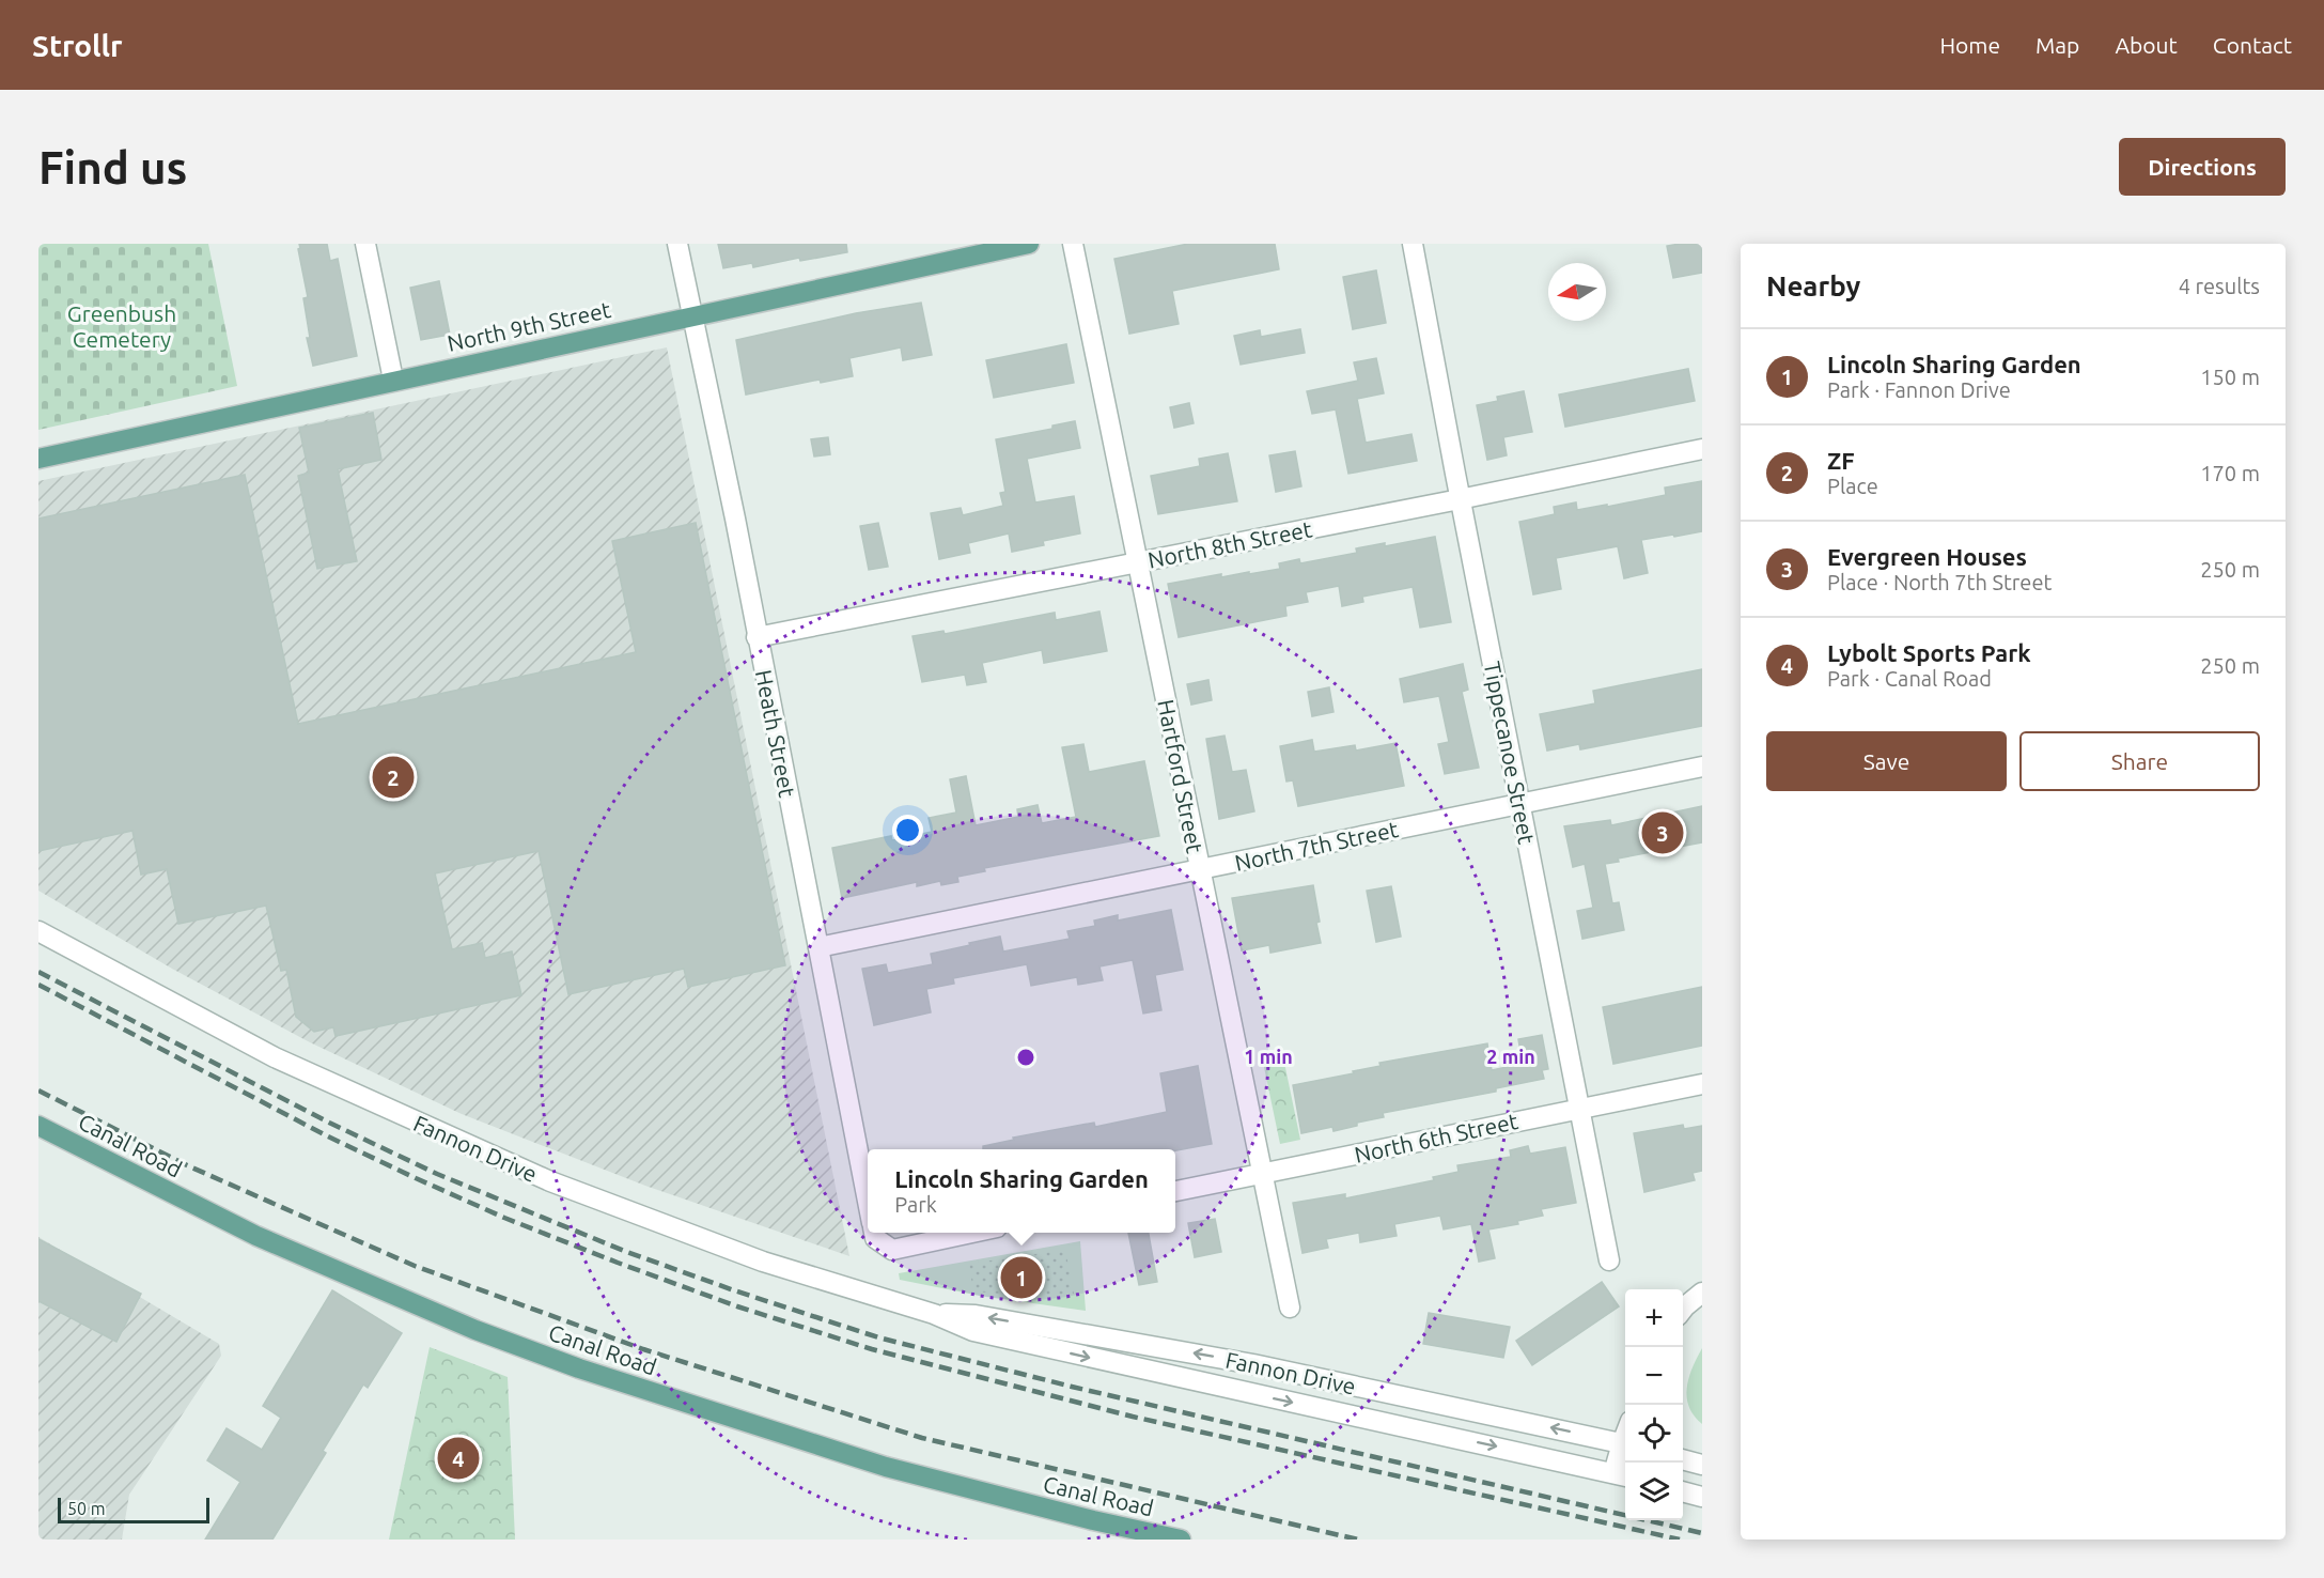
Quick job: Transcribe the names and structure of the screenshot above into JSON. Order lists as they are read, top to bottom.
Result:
{
  "streets": {
    "main road": ["North 9th Street", "Canal Road"],
    "street": [
      "North 8th Street",
      "Heath Street",
      "Tippecanoe Street",
      "Hartford Street",
      "North 7th Street",
      "North 6th Street",
      "Fannon Drive"
    ]
  },
  "crossings": [
    ["North 9th Street", "Heath Street"],
    ["North 8th Street", "Heath Street"],
    ["North 8th Street", "Tippecanoe Street"],
    ["North 8th Street", "Hartford Street"],
    ["Heath Street", "North 7th Street"],
    ["Tippecanoe Street", "North 7th Street"],
    ["Tippecanoe Street", "North 6th Street"],
    ["Hartford Street", "North 7th Street"],
    ["Hartford Street", "North 6th Street"]
  ],
  "parks": ["Greenbush Cemetery"],
  "scale_bar": "50 m",
  "north": "left",
  "page": {
    "header": "Strollr",
    "nav": [
      "Home",
      "Map",
      "About",
      "Contact"
    ],
    "buttons": [
      "Directions",
      ["Save", "Share"]
    ],
    "title": "Find us",
    "heading": ["Nearby", "4 results"],
    "list": [
      {
        "mark": "1",
        "name": "Lincoln Sharing Garden",
        "note": "Park · Fannon Drive",
        "value": "150 m"
      },
      {
        "mark": "2",
        "name": "ZF",
        "note": "Place",
        "value": "170 m"
      },
      {
        "mark": "3",
        "name": "Evergreen Houses",
        "note": "Place · North 7th Street",
        "value": "250 m"
      },
      {
        "mark": "4",
        "name": "Lybolt Sports Park",
        "note": "Park · Canal Road",
        "value": "250 m"
      }
    ],
    "pins": [
      "2",
      "3",
      "1",
      "4"
    ],
    "popup": ["Lincoln Sharing Garden", "Park"],
    "map_buttons": ["+", "−"],
    "scale": "50 m"
  },
  "rings": ["1 min", "2 min"]
}
